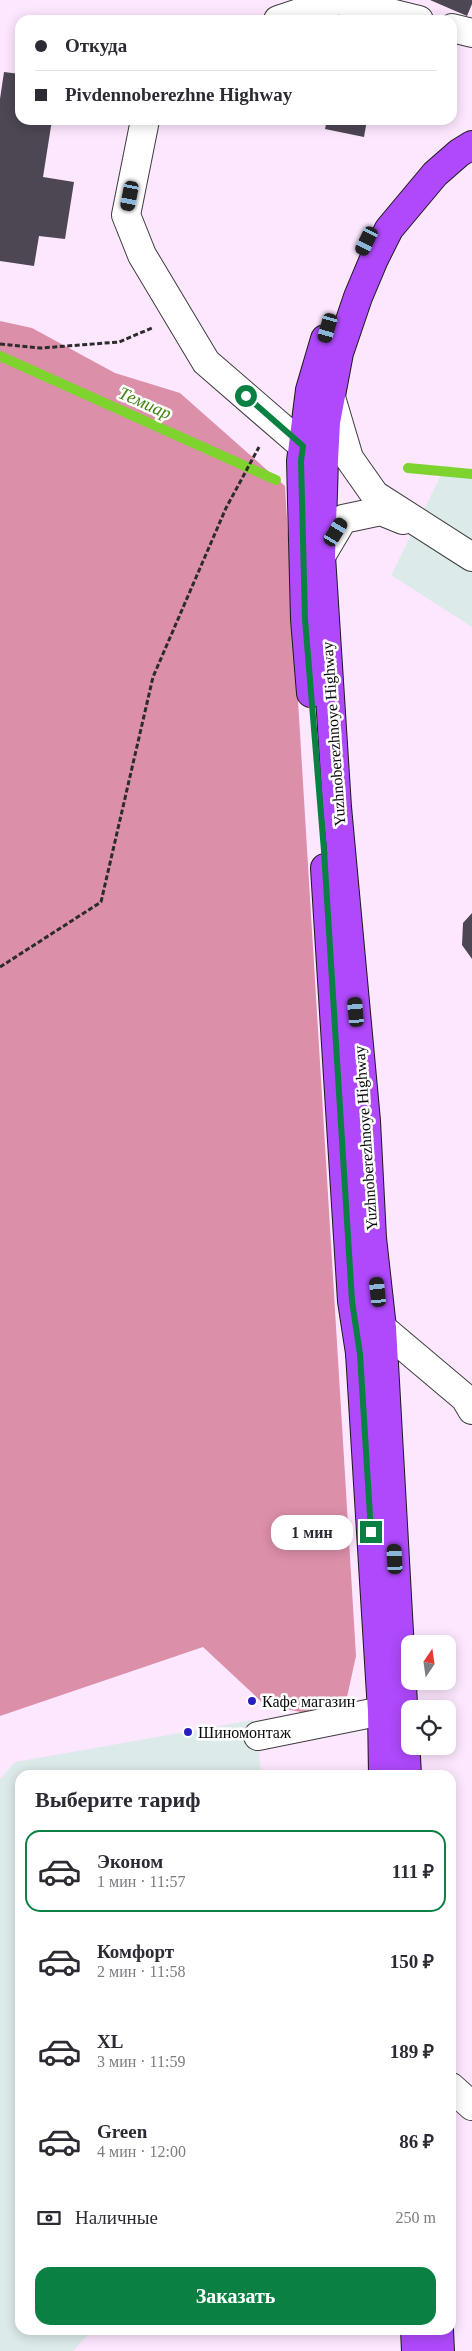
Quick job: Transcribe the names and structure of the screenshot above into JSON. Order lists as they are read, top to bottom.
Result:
{
  "streets": {
    "highway": ["Yuzhnoberezhnoye Highway"]
  },
  "water": ["Темиар"],
  "places": ["Кафе магазин", "Шиномонтаж"],
  "north": "top",
  "page": {
    "banner": ["Откуда", "Pivdennoberezhne Highway"],
    "bubble": "1 мин",
    "heading": "Выберите тариф",
    "list": [
      {
        "name": "Эконом",
        "note": "1 мин · 11:57",
        "value": "111 ₽"
      },
      {
        "name": "Комфорт",
        "note": "2 мин · 11:58",
        "value": "150 ₽"
      },
      {
        "name": "XL",
        "note": "3 мин · 11:59",
        "value": "189 ₽"
      },
      {
        "name": "Green",
        "note": "4 мин · 12:00",
        "value": "86 ₽"
      }
    ],
    "pay": ["Наличные", "250 m"],
    "buttons": "Заказать"
  }
}
